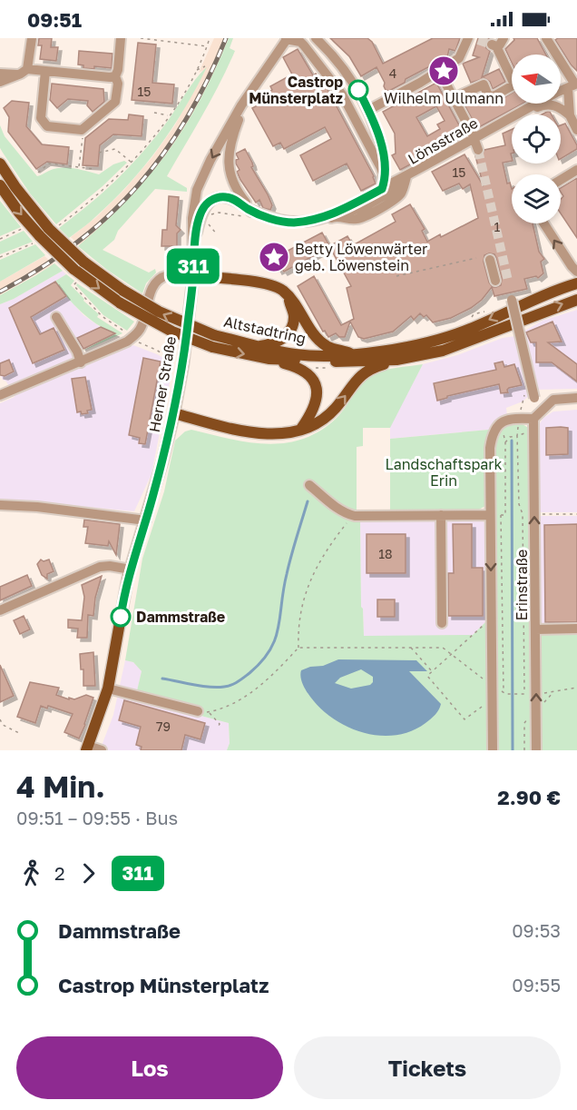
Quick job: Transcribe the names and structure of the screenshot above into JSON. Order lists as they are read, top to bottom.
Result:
{
  "streets": {
    "main road": ["Altstadtring", "Herner Straße"],
    "street": ["Lönsstraße", "Erinstraße"]
  },
  "crossings": [
    ["Lönsstraße", "Herner Straße"]
  ],
  "parks": ["Landschaftspark Erin"],
  "places": {
    "place": ["Wilhelm Ullmann", "Betty Löwenwärter geb. Löwenstein"],
    "other": ["Castrop Münsterplatz", "Dammstraße"]
  },
  "lines": ["bus line 311"],
  "house_numbers": [
    "4",
    "15",
    "15",
    "1",
    "18",
    "79"
  ],
  "north": "left",
  "page": {
    "status": "09:51",
    "on_map": "311",
    "heading": ["4 Min.", "09:51 – 09:55 · Bus", "2.90 €"],
    "legs": ["2", "311"],
    "list": [
      {
        "name": "Dammstraße",
        "value": "09:53"
      },
      {
        "name": "Castrop Münsterplatz",
        "value": "09:55"
      }
    ],
    "buttons": ["Los", "Tickets"]
  }
}
